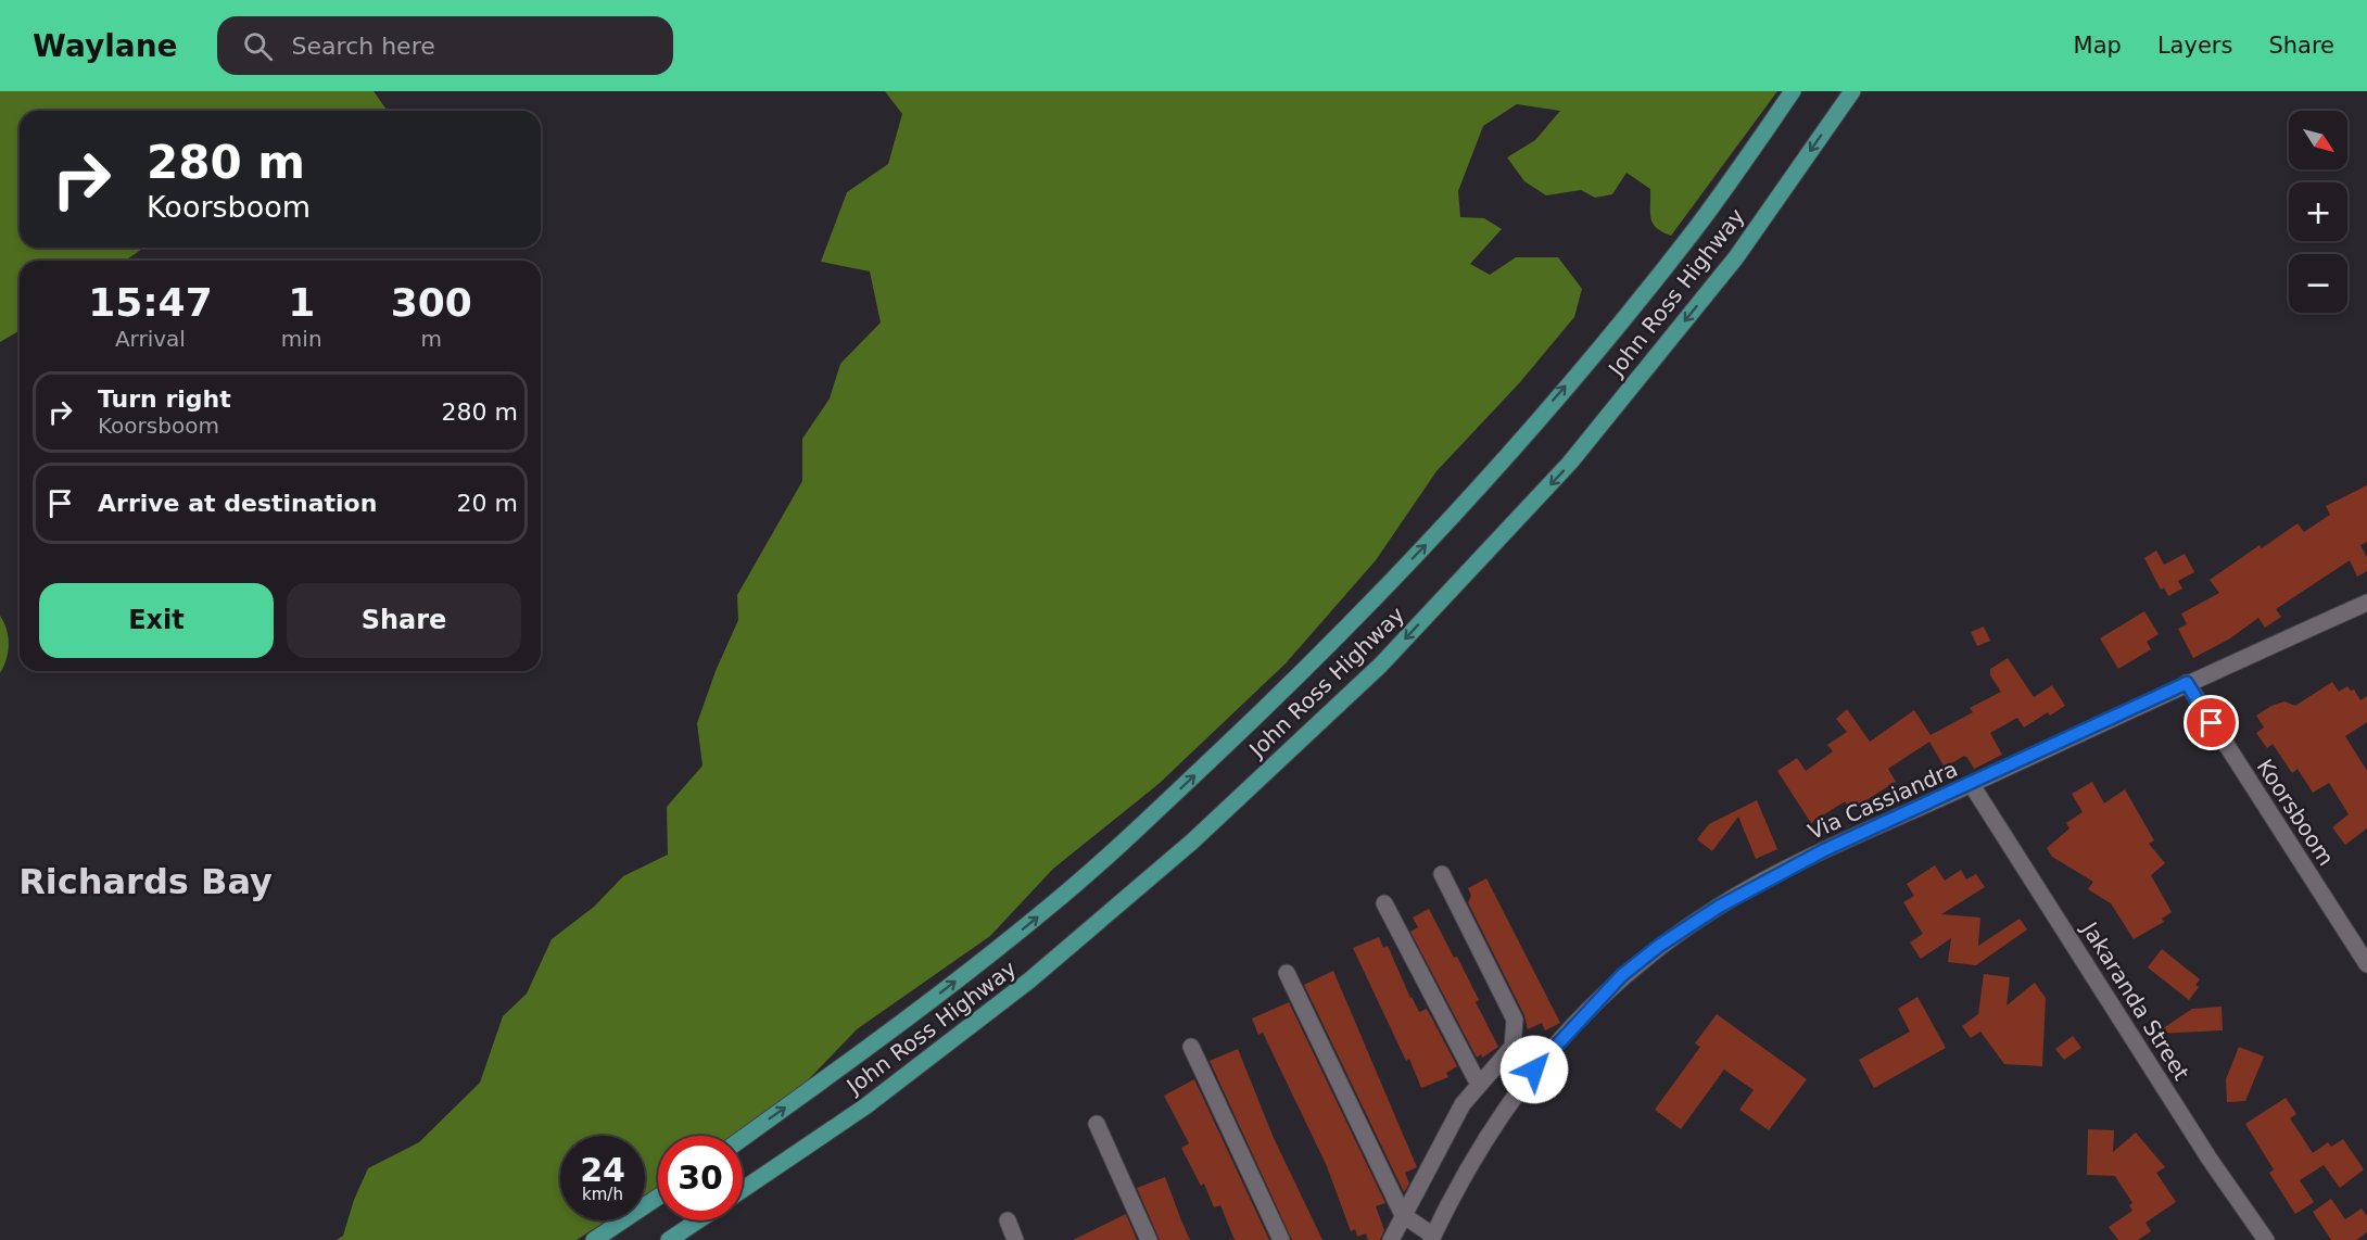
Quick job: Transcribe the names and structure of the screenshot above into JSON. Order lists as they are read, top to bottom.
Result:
{
  "streets": {
    "main road": ["John Ross Highway"],
    "street": ["Via Cassiandra", "Koorsboom", "Jakaranda Street"]
  },
  "crossings": [
    ["Via Cassiandra", "Koorsboom"],
    ["Via Cassiandra", "Jakaranda Street"]
  ],
  "districts": ["Richards Bay"],
  "north": "bottom right",
  "page": {
    "header": "Waylane",
    "search": "Search here",
    "nav": ["Map", "Layers", "Share"],
    "map_buttons": ["+", "−"],
    "turn": ["280 m", "Koorsboom"],
    "eta": [
      "15:47",
      "Arrival",
      "1",
      "min",
      "300",
      "m"
    ],
    "list": [
      {
        "name": "Turn right",
        "note": "Koorsboom",
        "value": "280 m"
      },
      {
        "name": "Arrive at destination",
        "value": "20 m"
      }
    ],
    "buttons": ["Exit", "Share"],
    "speed": "24 km/h",
    "limit": "30"
  }
}
